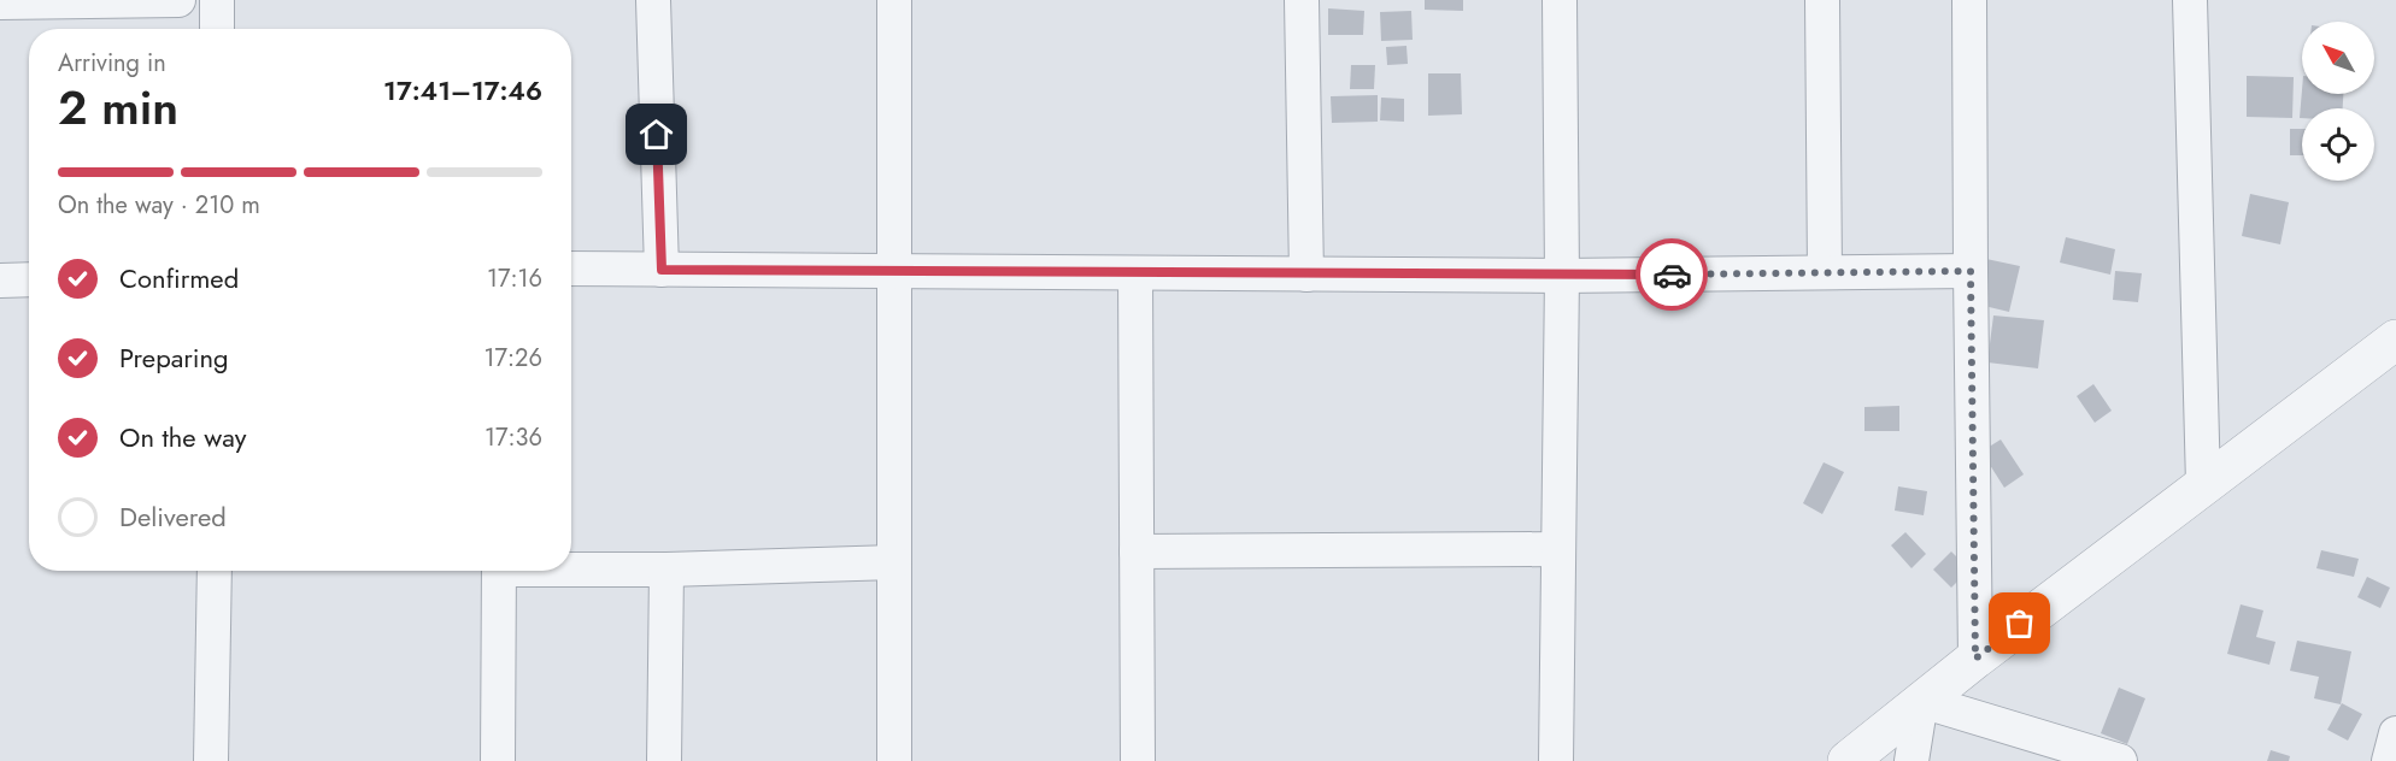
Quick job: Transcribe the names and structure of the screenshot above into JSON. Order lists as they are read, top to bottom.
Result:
{
  "north": "top left",
  "page": {
    "heading": ["2 min", "Arriving in", "17:41–17:46"],
    "bar": "On the way · 210 m",
    "list": [
      ["Confirmed", "17:16"],
      ["Preparing", "17:26"],
      ["On the way", "17:36"],
      "Delivered"
    ]
  }
}
